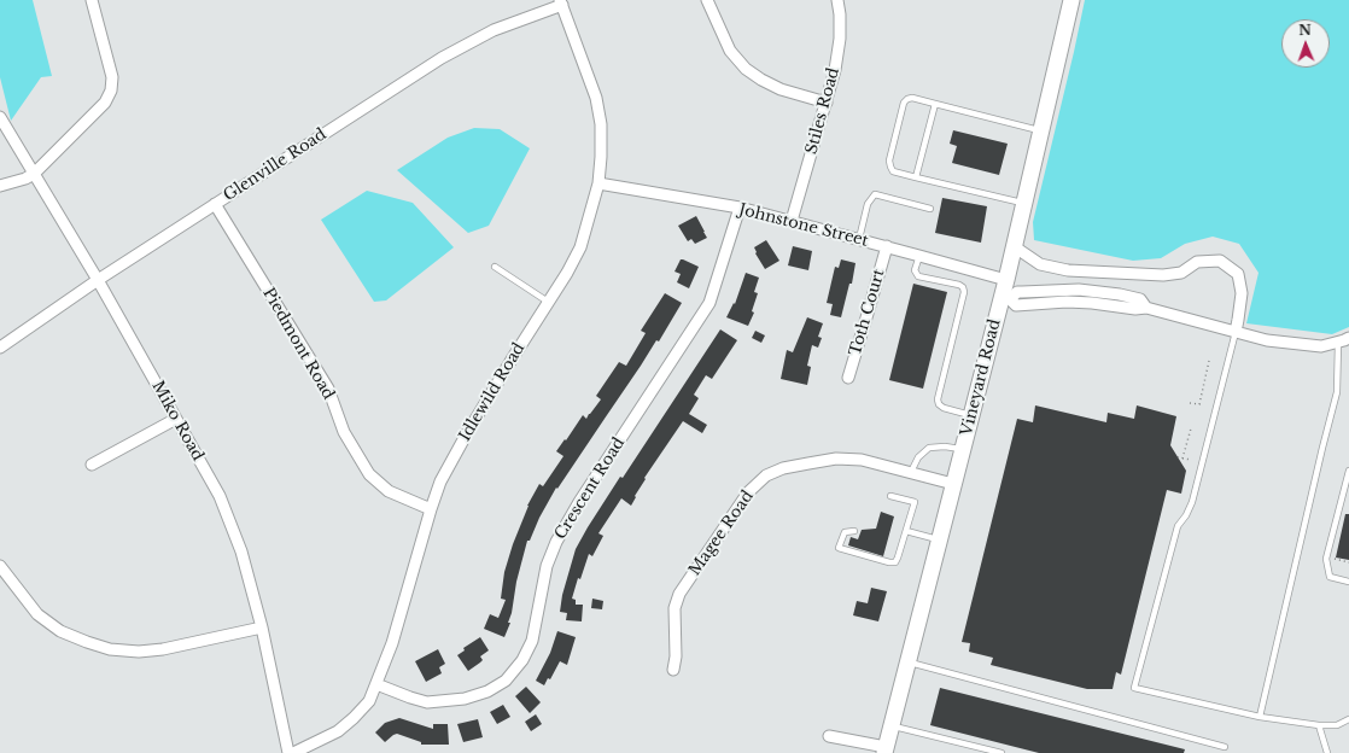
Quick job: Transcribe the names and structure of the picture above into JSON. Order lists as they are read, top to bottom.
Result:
{
  "streets": {
    "street": [
      "Stiles Road",
      "Glenville Road",
      "Johnstone Street",
      "Toth Court",
      "Piedmont Road",
      "Vineyard Road",
      "Idlewild Road",
      "Miko Road",
      "Crescent Road",
      "Magee Road"
    ]
  },
  "crossings": [
    ["Stiles Road", "Johnstone Street"],
    ["Glenville Road", "Piedmont Road"],
    ["Glenville Road", "Idlewild Road"],
    ["Glenville Road", "Miko Road"],
    ["Johnstone Street", "Toth Court"],
    ["Johnstone Street", "Vineyard Road"],
    ["Johnstone Street", "Idlewild Road"],
    ["Johnstone Street", "Crescent Road"],
    ["Piedmont Road", "Idlewild Road"],
    ["Vineyard Road", "Magee Road"],
    ["Idlewild Road", "Crescent Road"]
  ],
  "north": "top"
}
